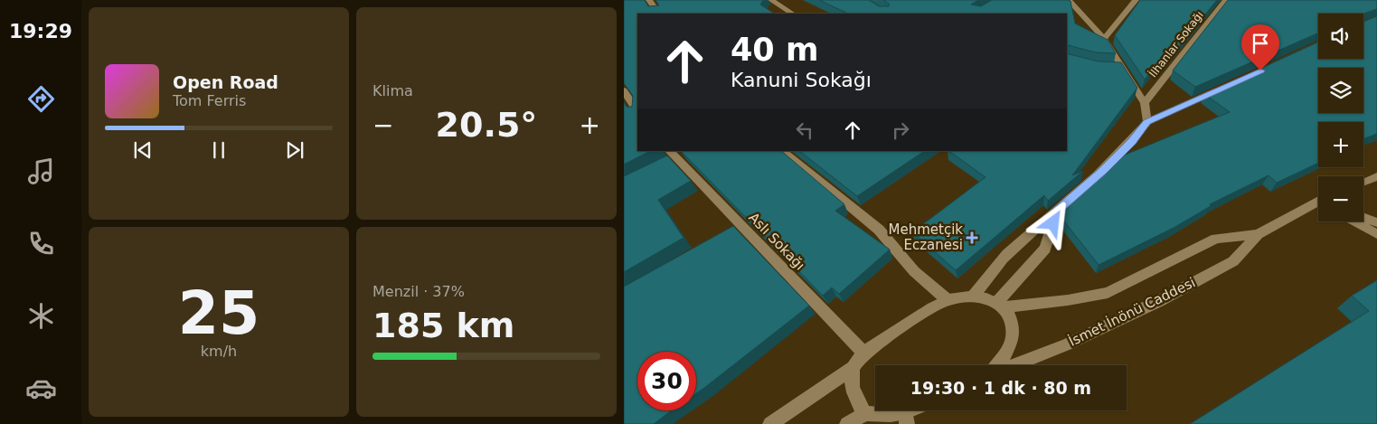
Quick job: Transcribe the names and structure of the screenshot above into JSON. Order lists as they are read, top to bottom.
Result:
{
  "streets": {
    "street": ["İlhanlar Sokağı", "Aslı Sokağı", "İsmet İnönü Caddesi"]
  },
  "crossings": [
    ["Aslı Sokağı", "İsmet İnönü Caddesi"]
  ],
  "places": {
    "health": ["Mehmetçik Eczanesi"]
  },
  "page": {
    "tabs": "19:29",
    "tile": [
      "Klima",
      ["25", "km/h"],
      ["Menzil · 37%", "185 km"]
    ],
    "map_buttons": ["+", "−"],
    "turn": ["40 m", "Kanuni Sokağı"],
    "song": ["Open Road", "Tom Ferris"],
    "heat": ["−", "20.5°", "+"],
    "limit": "30",
    "trip": "19:30 · 1 dk · 80 m"
  }
}
